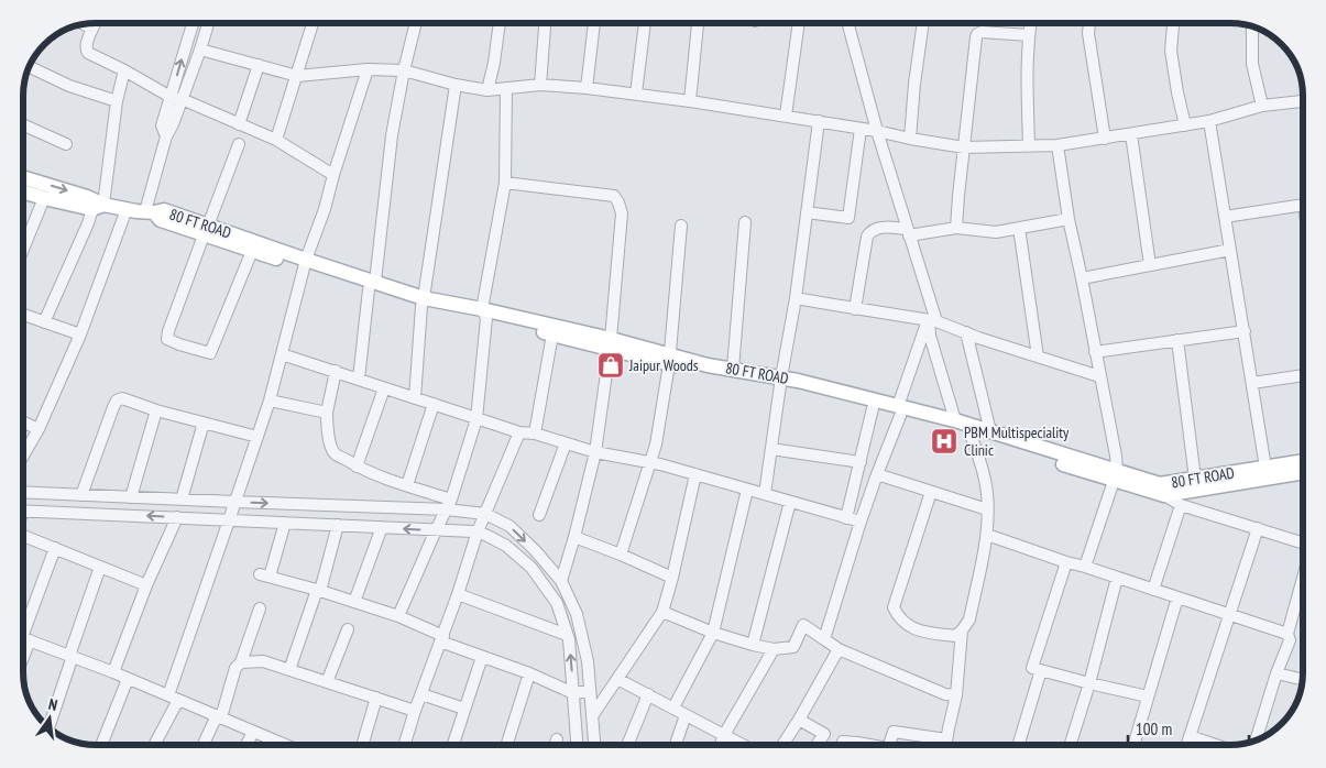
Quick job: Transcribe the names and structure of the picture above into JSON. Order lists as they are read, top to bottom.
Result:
{
  "streets": {
    "main road": ["80 FT ROAD"]
  },
  "places": {
    "shop": ["Jaipur Woods"],
    "hospital": ["PBM Multispeciality Clinic"]
  },
  "scale_bar": "100 m",
  "north": "top"
}
